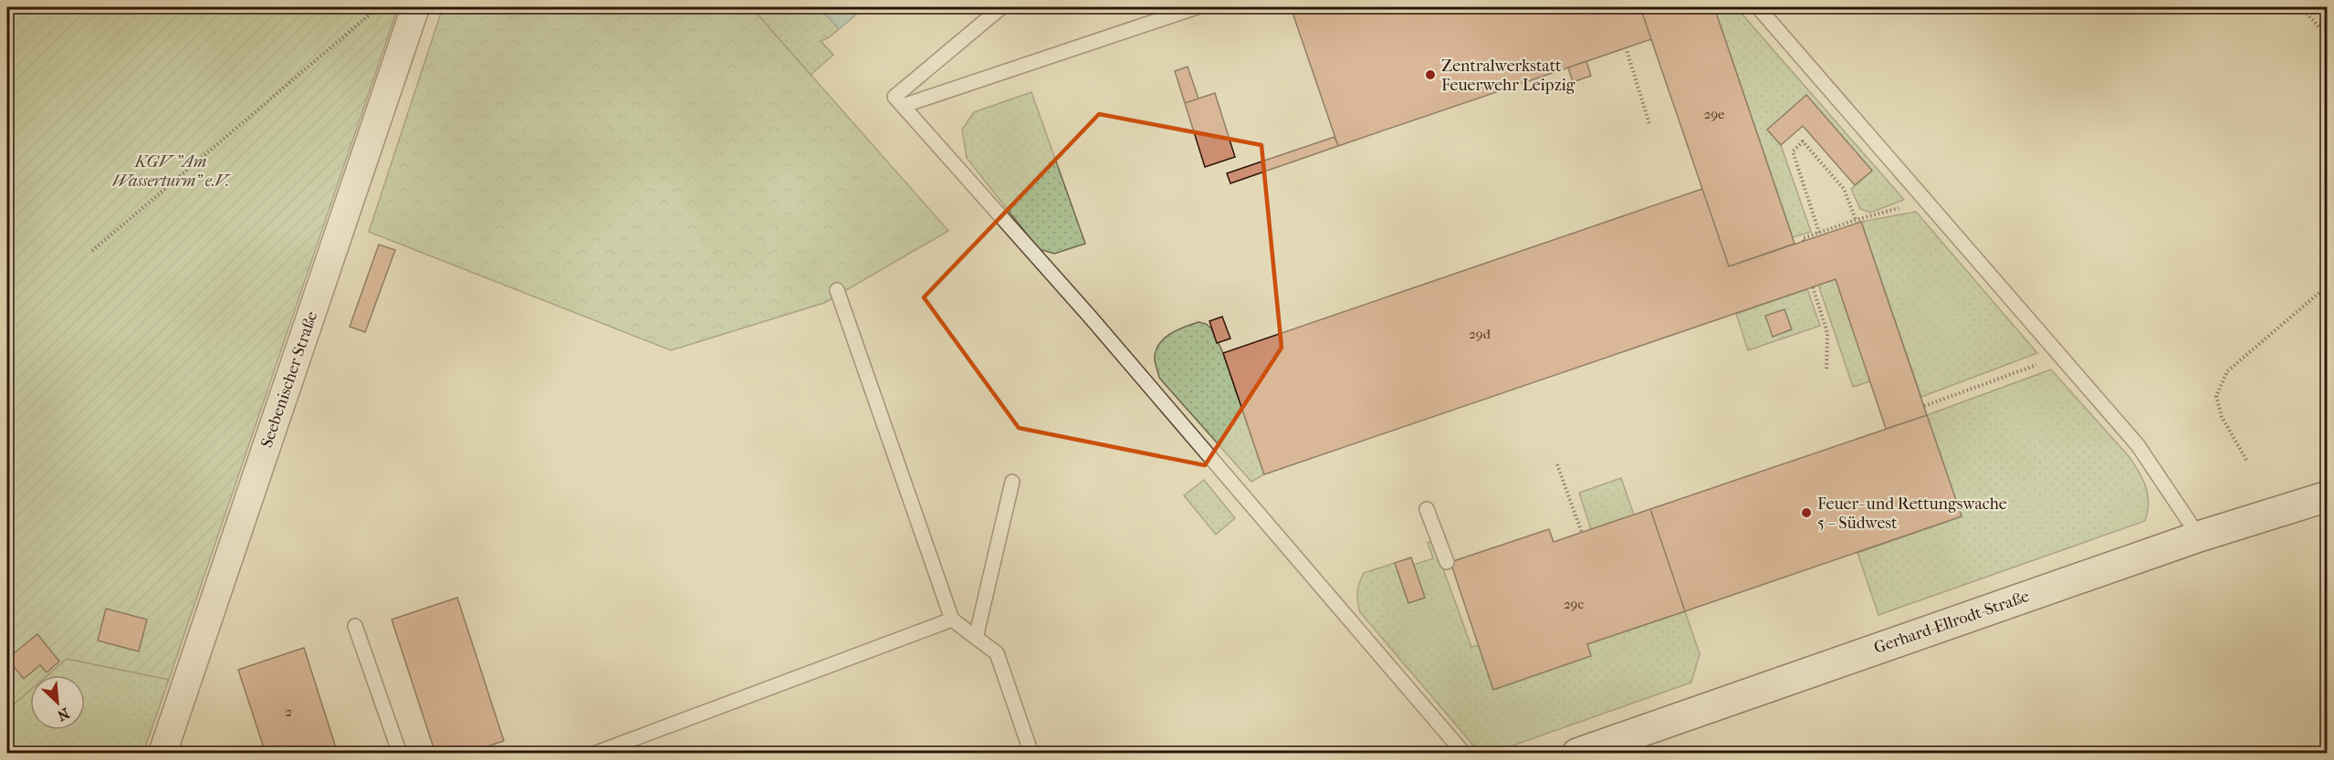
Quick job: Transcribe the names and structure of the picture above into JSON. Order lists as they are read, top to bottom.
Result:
{
  "streets": {
    "main road": ["Gerhard-Ellrodt-Straße"],
    "street": ["Seebenischer Straße"]
  },
  "parks": ["KGV \"Am Wasserturm\" e.V."],
  "places": ["Zentralwerkstatt Feuerwehr Leipzig", "Feuer- und Rettungswache 5 – Südwest"],
  "house_numbers": [
    "29e",
    "29d",
    "29c",
    "2"
  ],
  "north": "bottom right"
}
